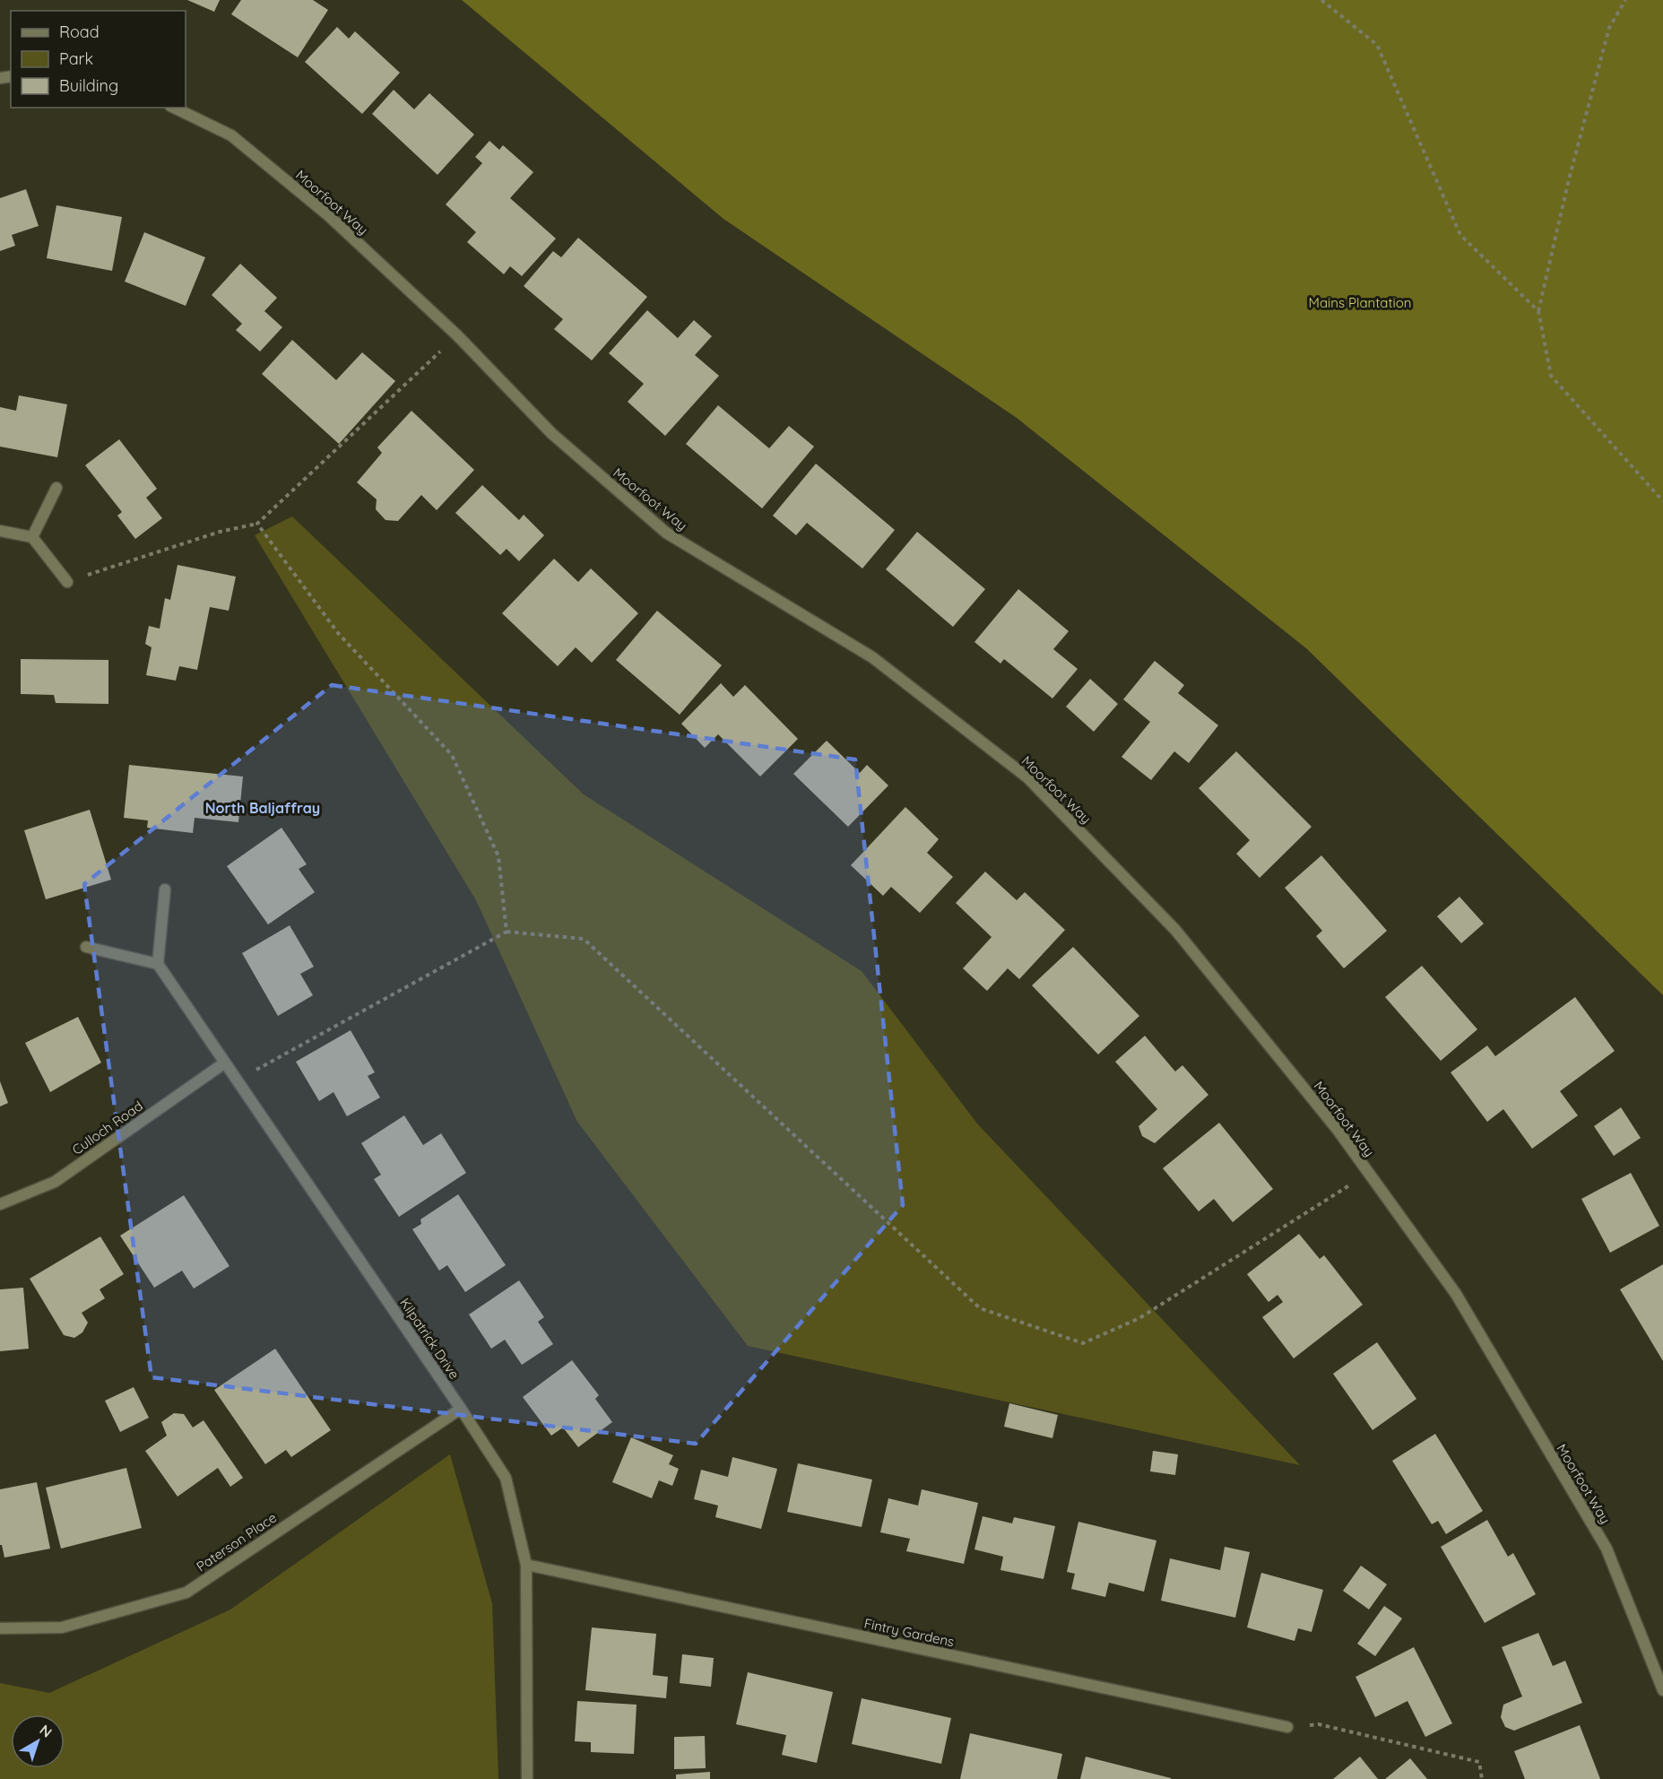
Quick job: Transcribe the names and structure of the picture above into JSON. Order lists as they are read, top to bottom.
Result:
{
  "streets": {
    "street": [
      "Moorfoot Way",
      "Culloch Road",
      "Kilpatrick Drive",
      "Paterson Place",
      "Fintry Gardens"
    ]
  },
  "crossings": [
    ["Culloch Road", "Kilpatrick Drive"],
    ["Kilpatrick Drive", "Paterson Place"],
    ["Kilpatrick Drive", "Fintry Gardens"]
  ],
  "districts": ["North Baljaffray"],
  "parks": ["Mains Plantation"],
  "legend": ["Road", "Park", "Building"],
  "north": "top right"
}
